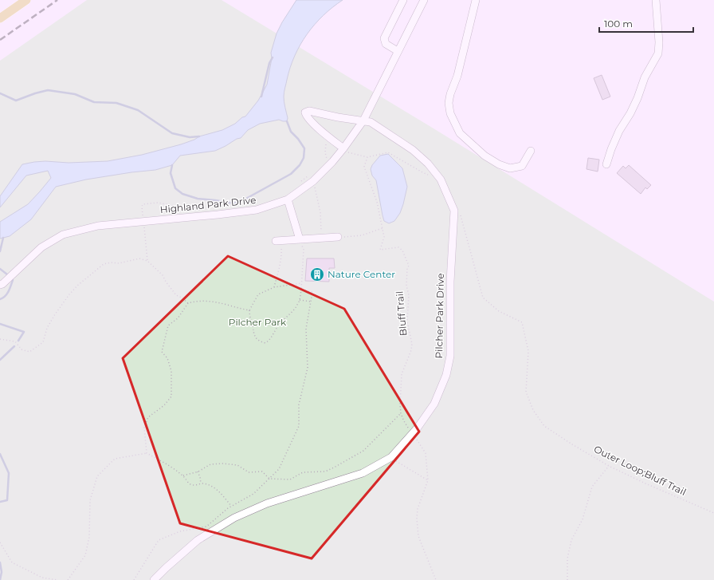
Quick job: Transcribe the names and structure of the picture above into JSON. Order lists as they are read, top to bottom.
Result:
{
  "streets": {
    "street": ["Highland Park Drive", "Pilcher Park Drive"],
    "path": ["Bluff Trail", "Outer Loop;Bluff Trail"]
  },
  "crossings": [
    ["Highland Park Drive", "Pilcher Park Drive"],
    ["Bluff Trail", "Pilcher Park Drive"]
  ],
  "parks": ["Pilcher Park"],
  "places": {
    "building": ["Nature Center"]
  },
  "scale_bar": "100 m"
}
